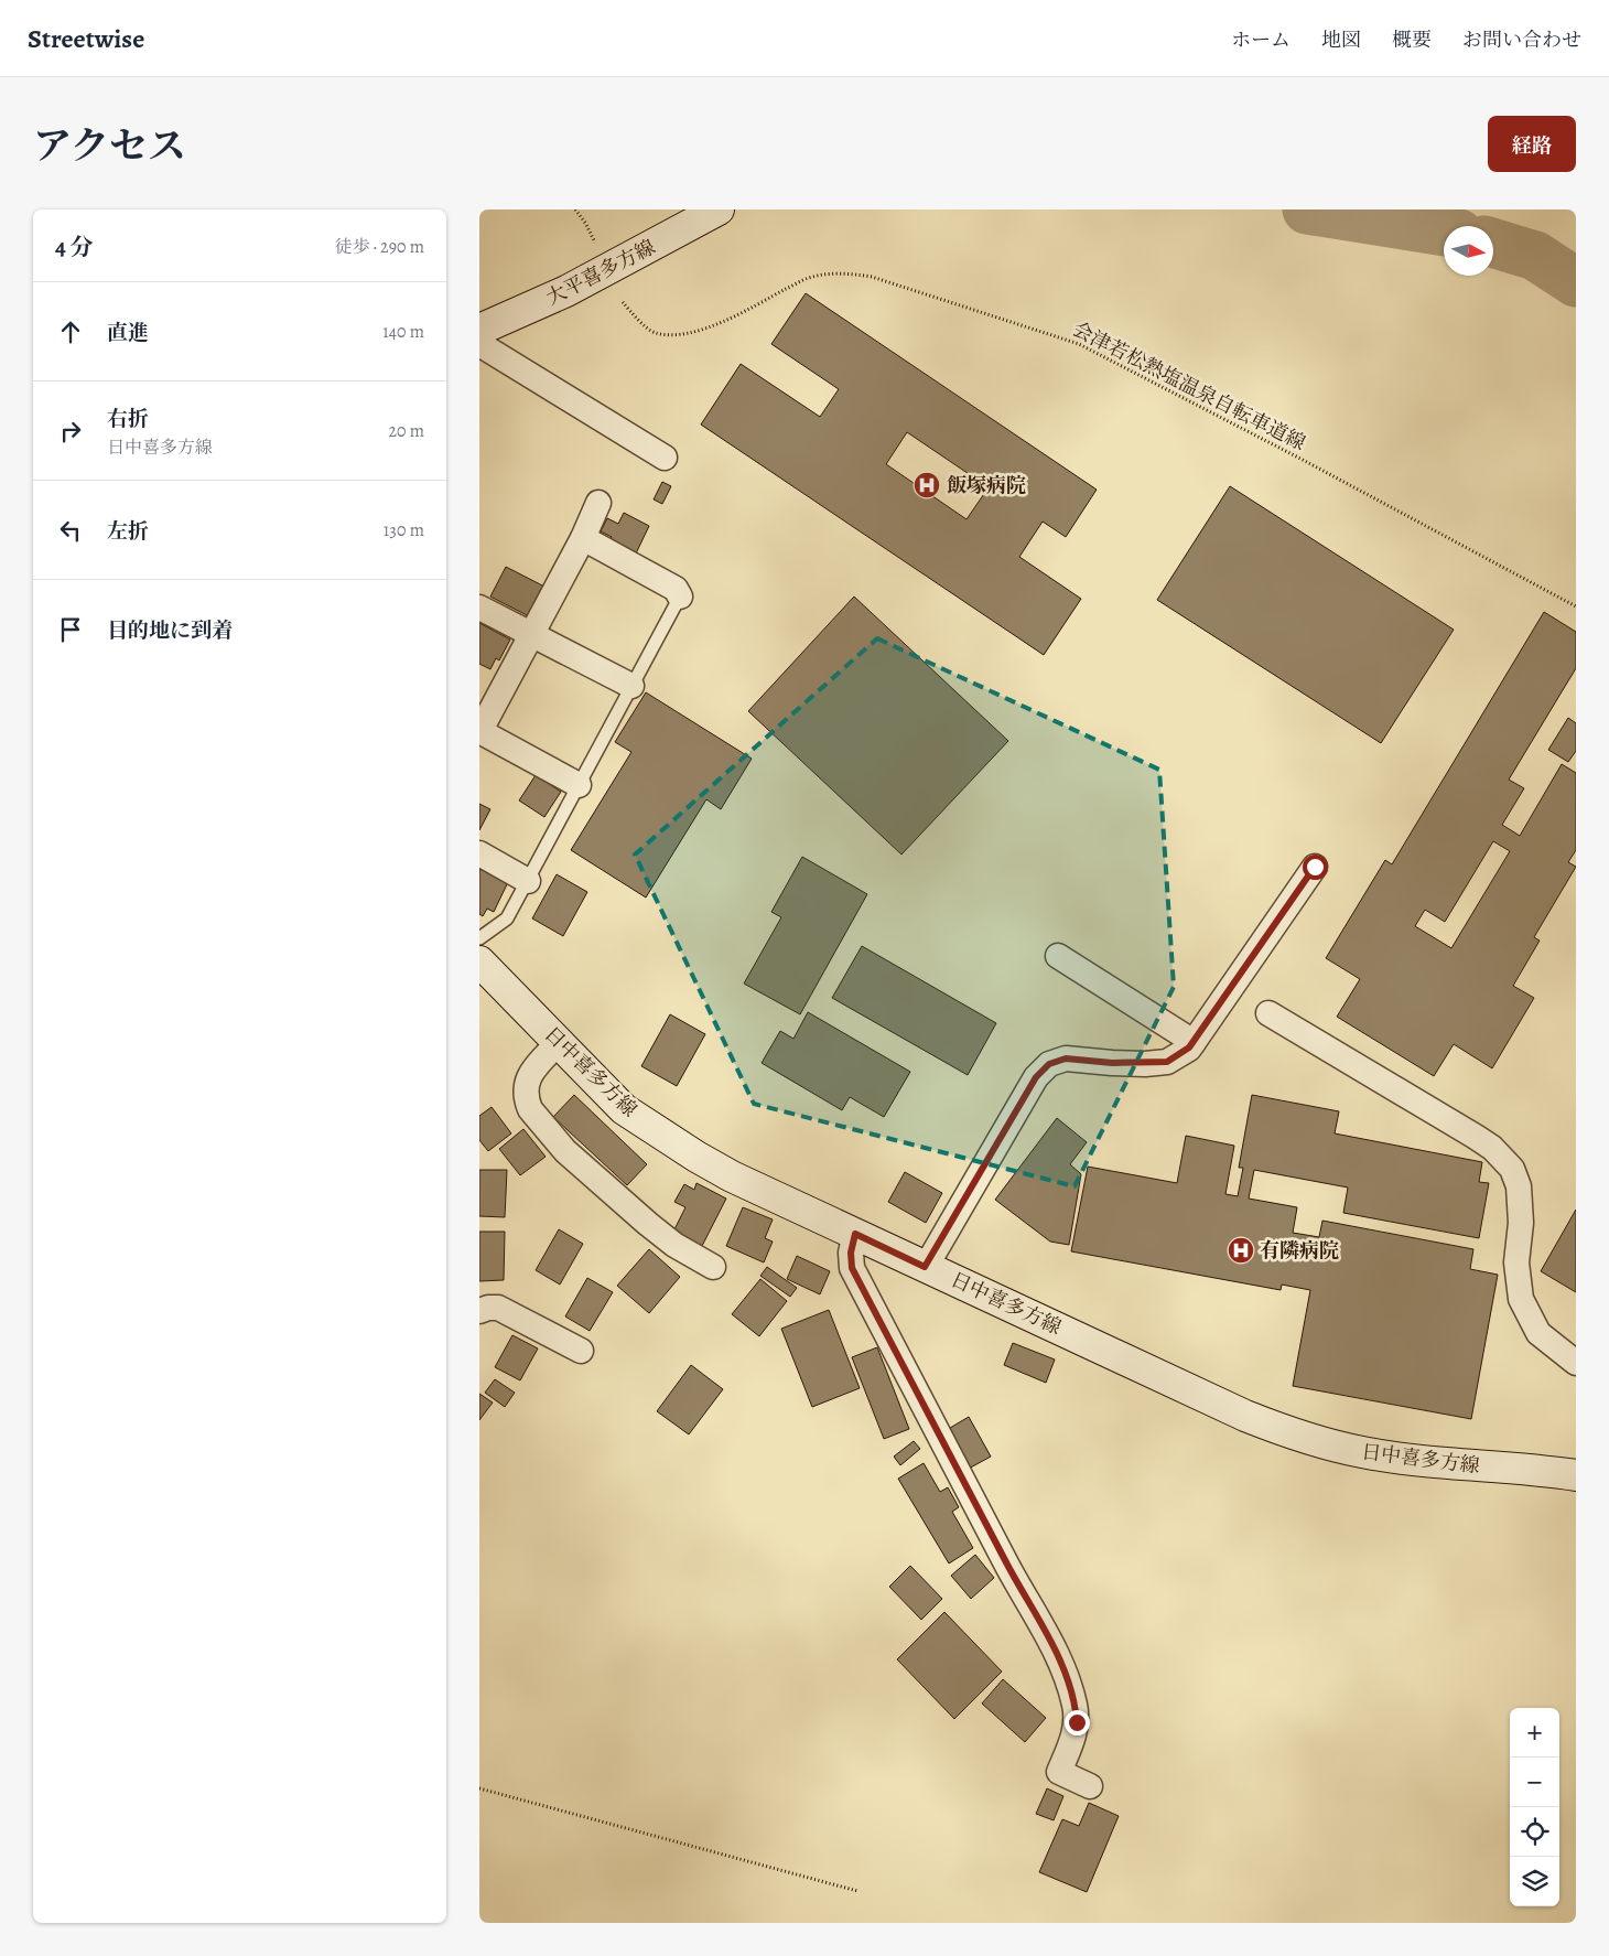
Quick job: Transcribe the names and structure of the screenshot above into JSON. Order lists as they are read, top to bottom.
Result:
{
  "streets": {
    "main road": ["大平喜多方線", "日中喜多方線"],
    "path": ["会津若松熱塩温泉自転車道線"]
  },
  "places": {
    "hospital": ["飯塚病院", "有隣病院"]
  },
  "north": "right",
  "page": {
    "header": "Streetwise",
    "nav": [
      "ホーム",
      "地図",
      "概要",
      "お問い合わせ"
    ],
    "title": "アクセス",
    "buttons": "経路",
    "heading": ["4 分", "徒歩 · 290 m"],
    "list": [
      ["直進", "140 m"],
      ["右折", "日中喜多方線", "20 m"],
      ["左折", "130 m"],
      "目的地に到着"
    ],
    "map_buttons": ["+", "−"]
  }
}
